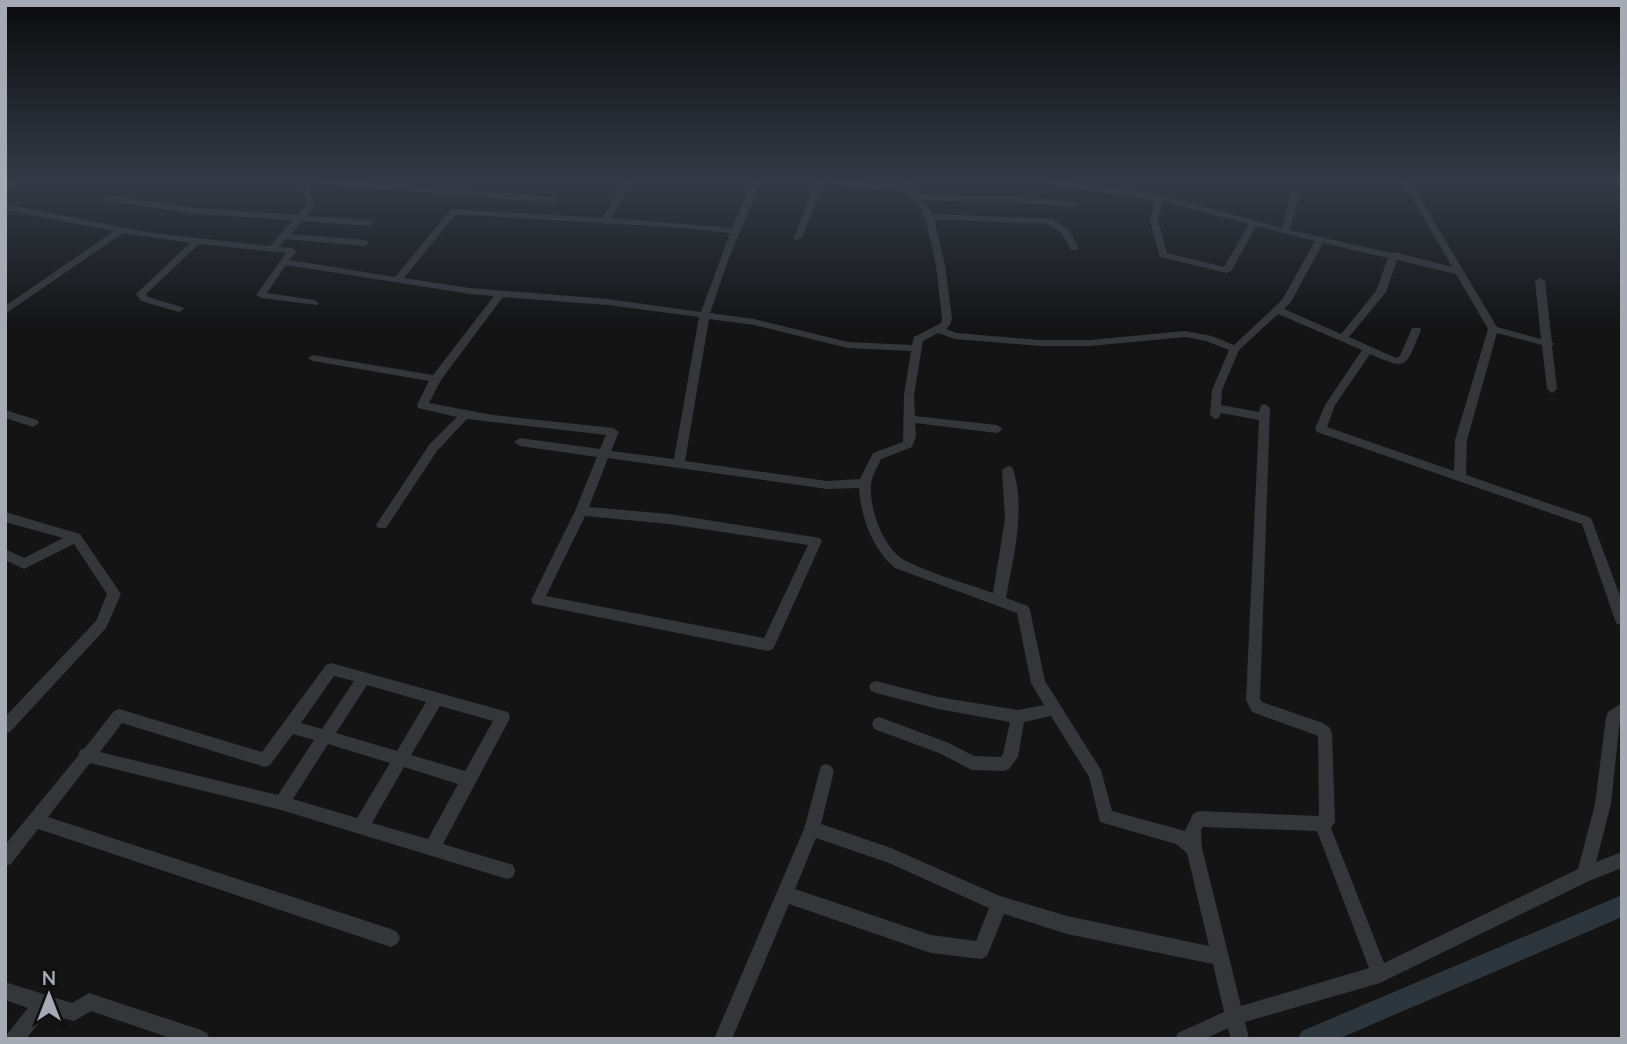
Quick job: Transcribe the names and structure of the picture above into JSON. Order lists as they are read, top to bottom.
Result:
{
  "north": "top"
}
